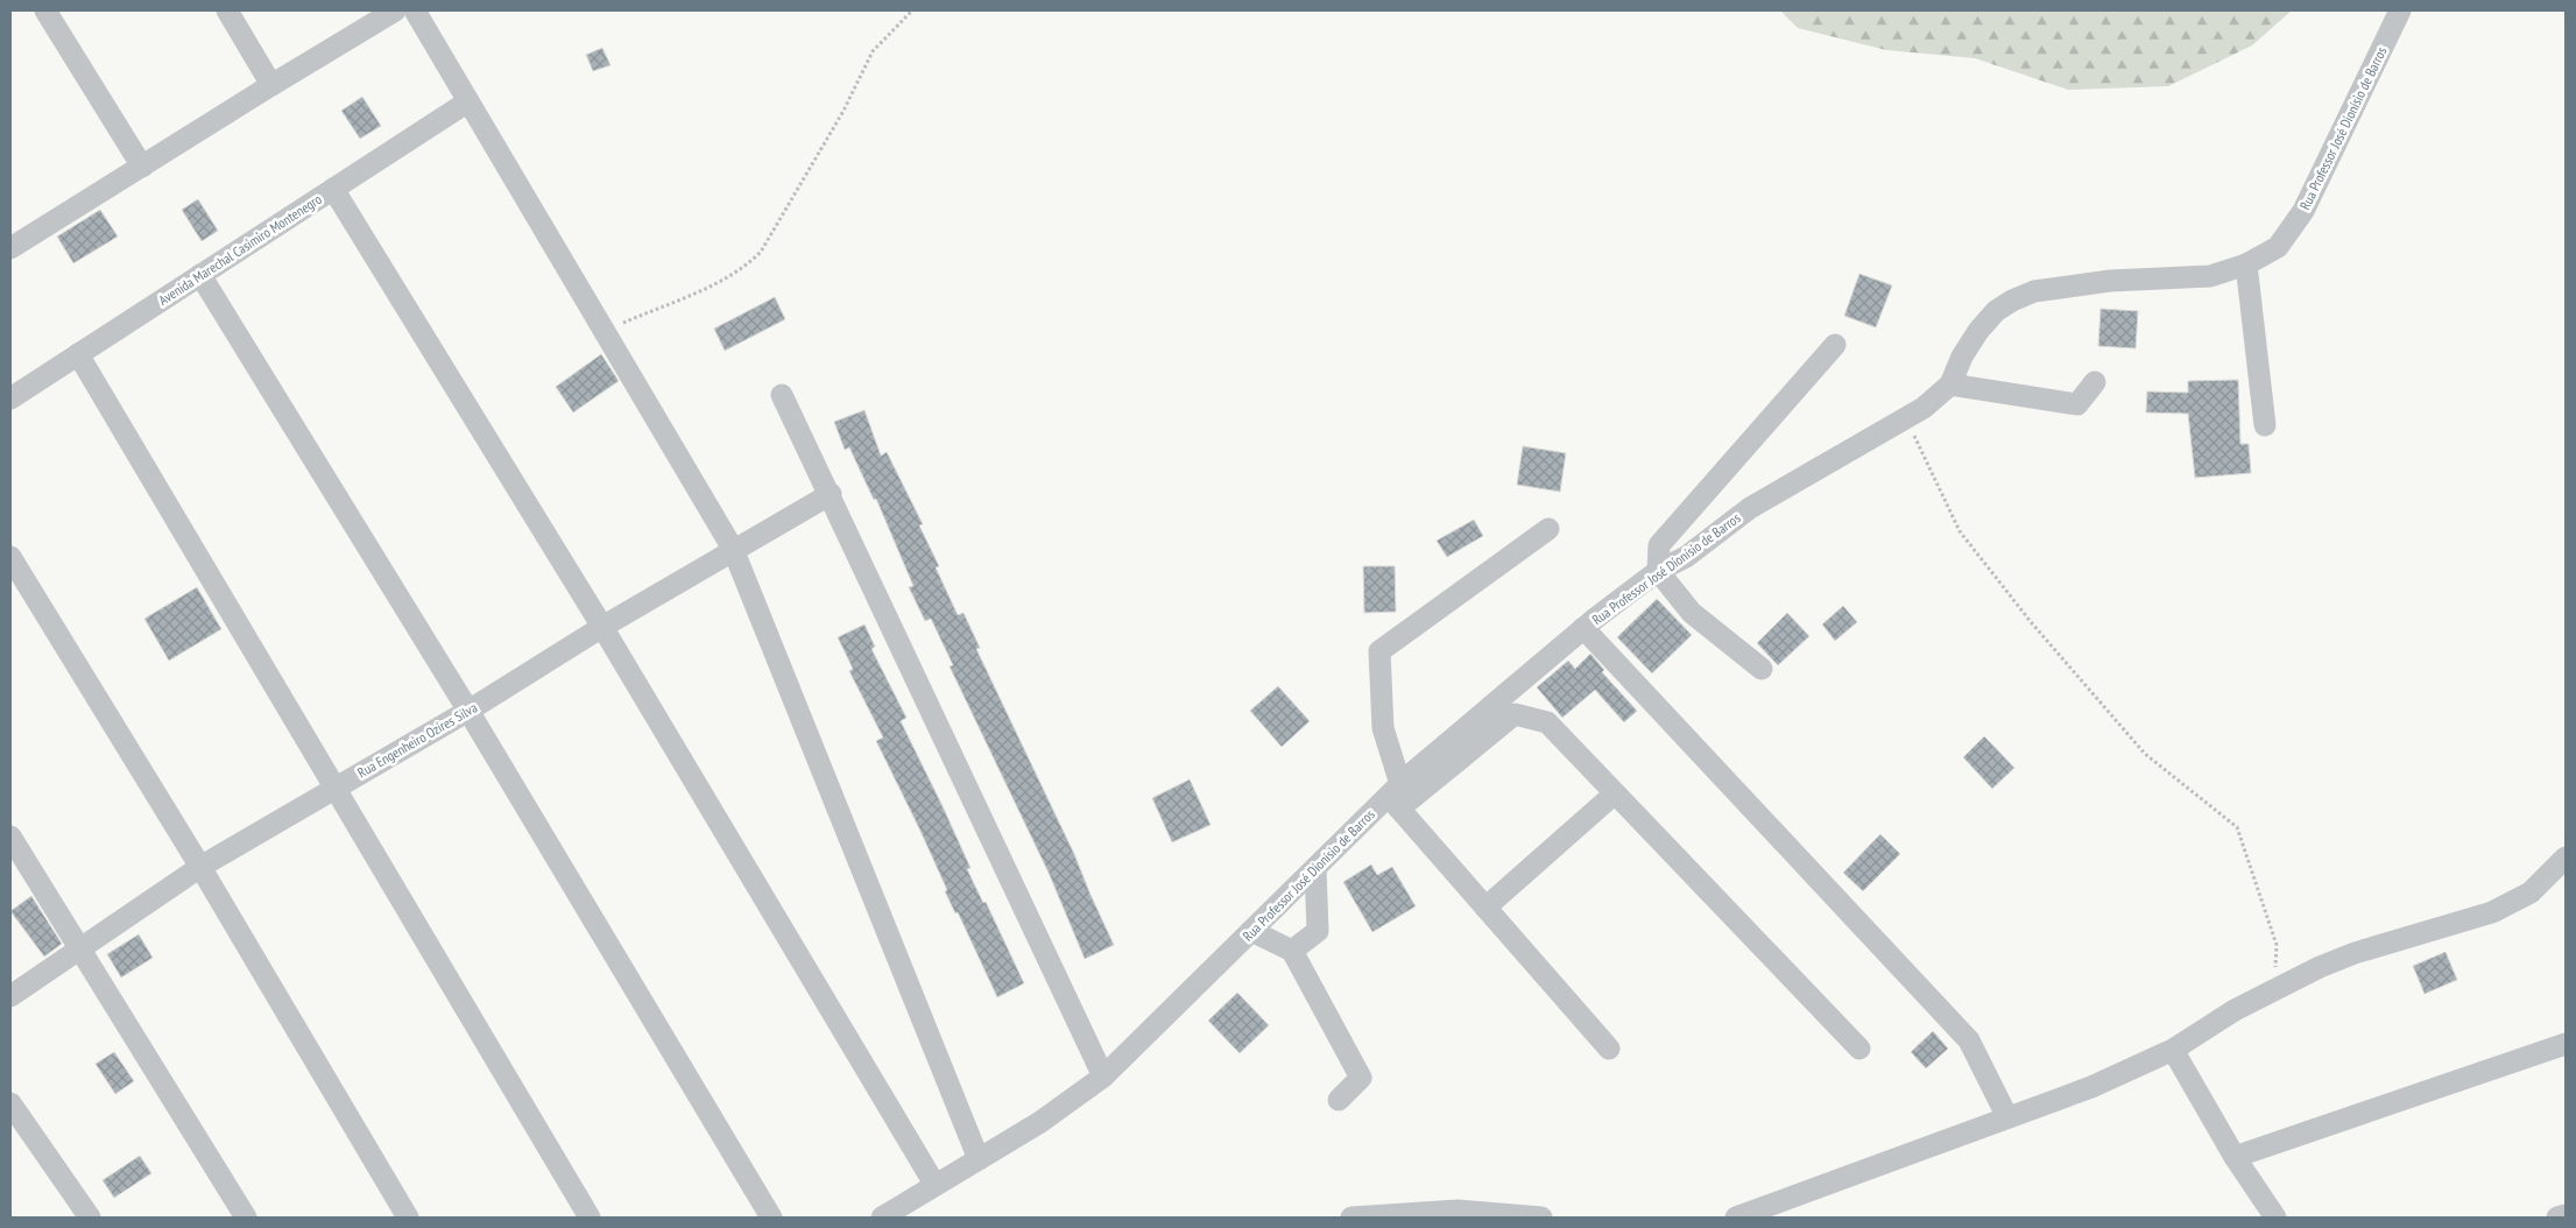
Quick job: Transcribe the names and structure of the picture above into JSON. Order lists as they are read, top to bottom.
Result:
{
  "streets": {
    "street": ["Rua Professor José Dionísio de Barros", "Avenida Marechal Casimiro Montenegro", "Rua Engenheiro Ozires Silva"]
  }
}
